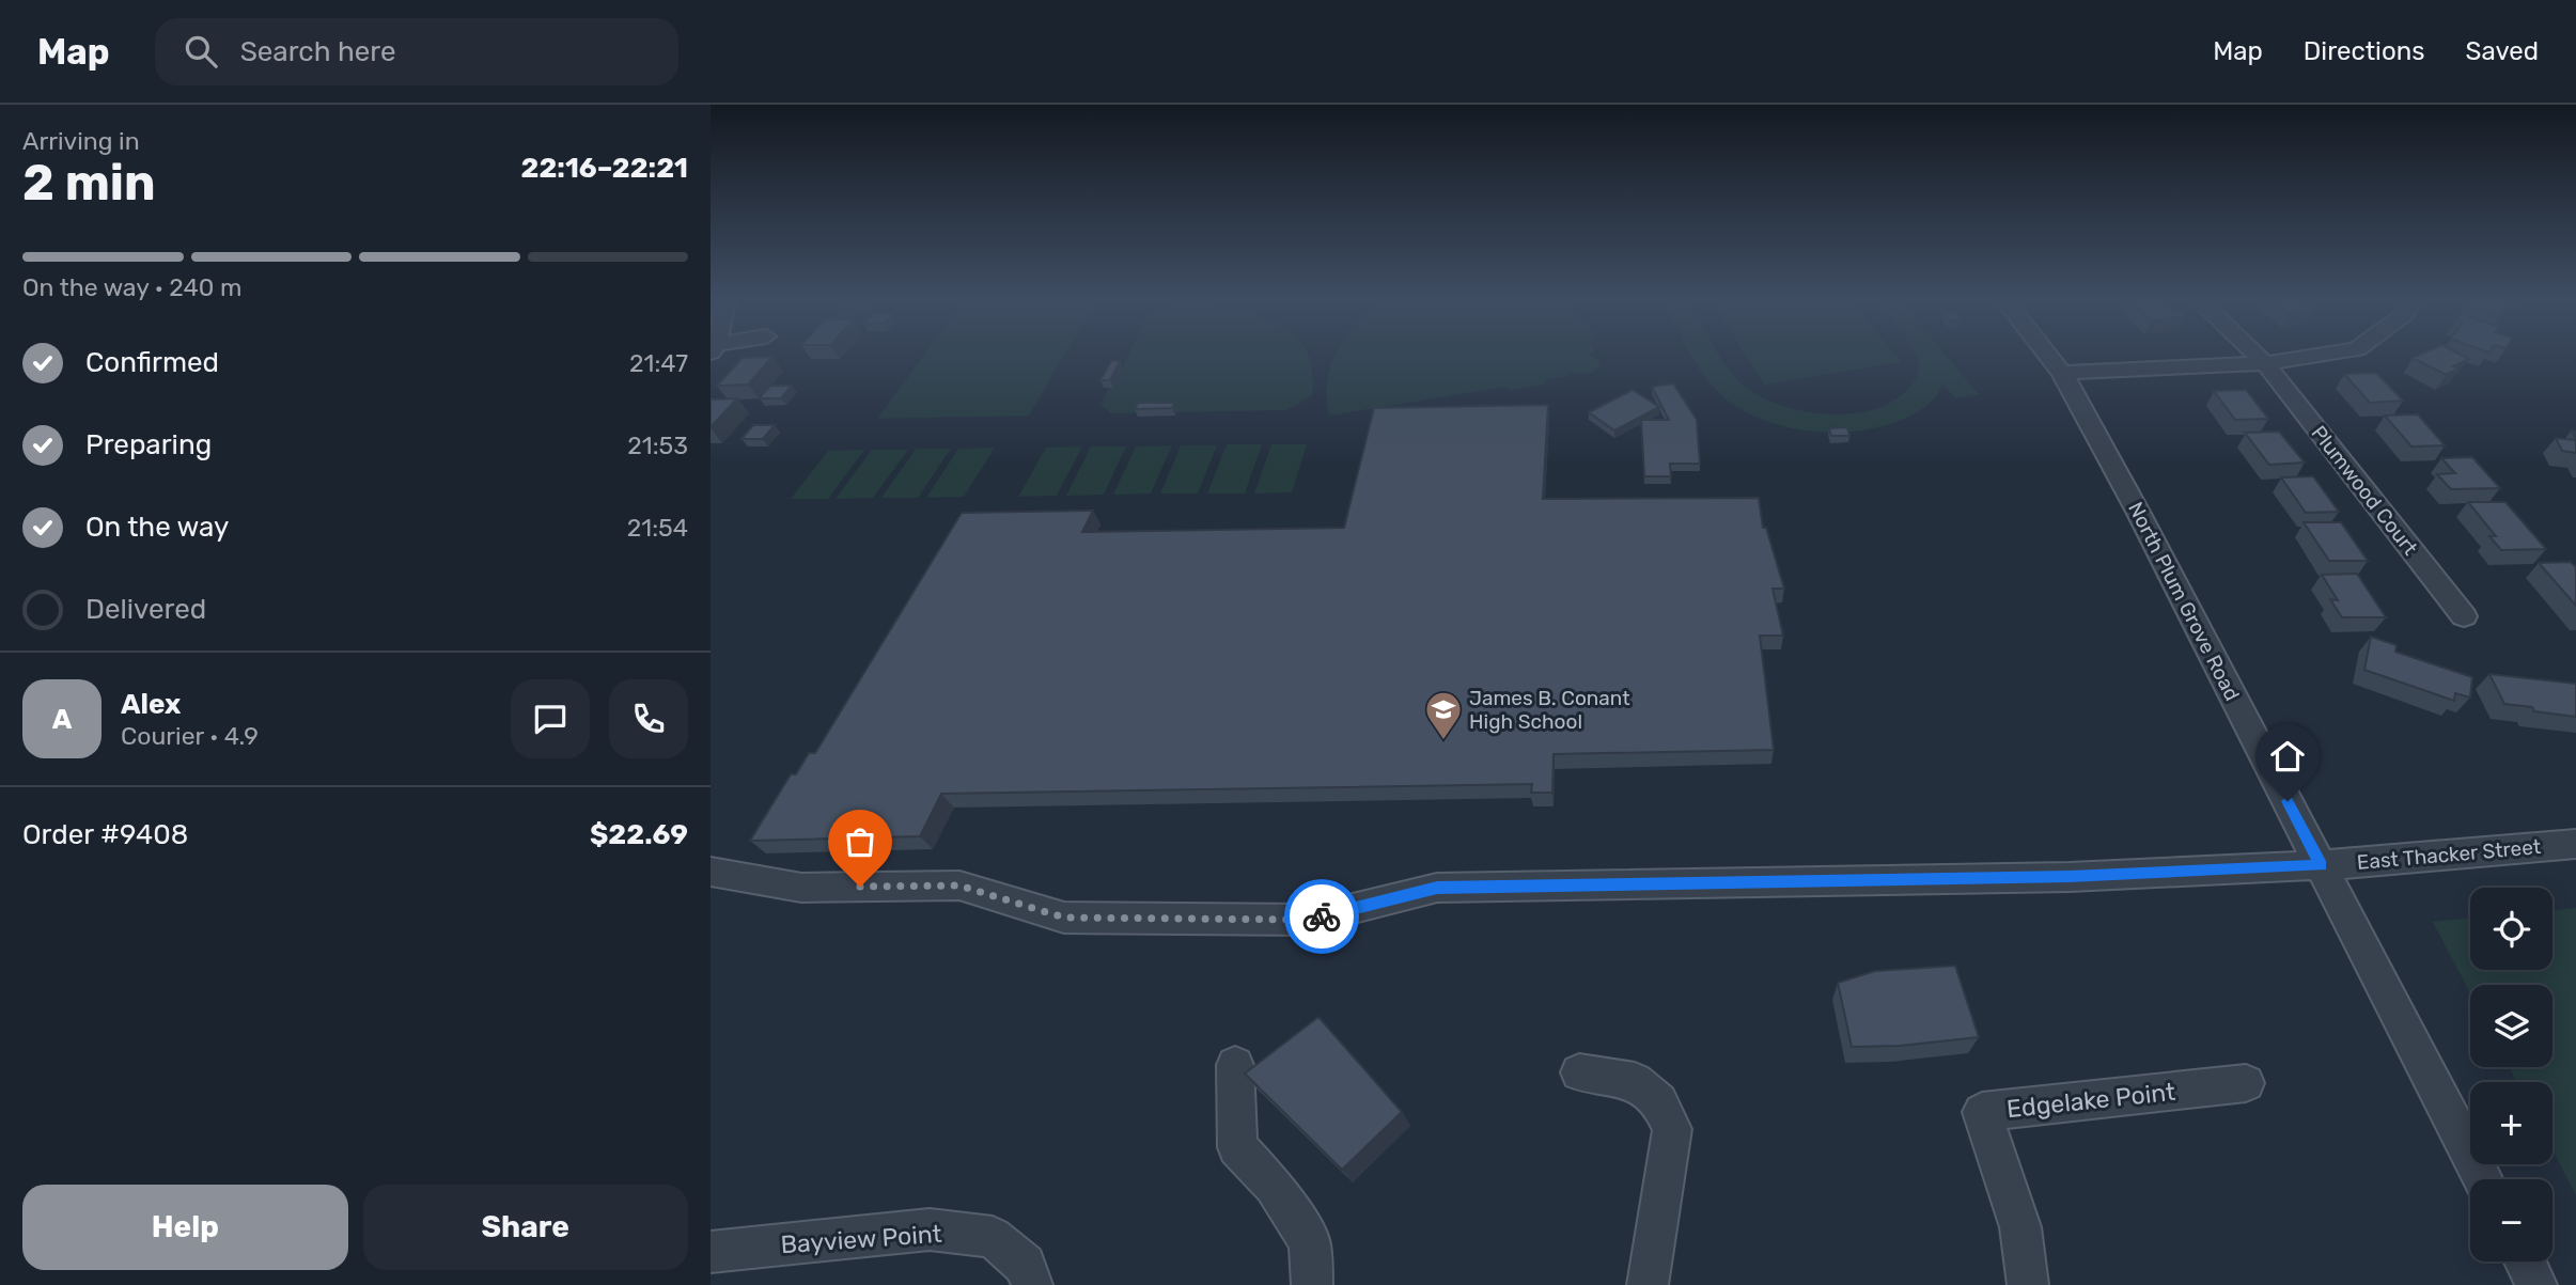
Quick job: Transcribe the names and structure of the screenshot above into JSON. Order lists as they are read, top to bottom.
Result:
{
  "streets": {
    "street": [
      "Plumwood Court",
      "North Plum Grove Road",
      "East Thacker Street",
      "Edgelake Point",
      "Bayview Point"
    ]
  },
  "crossings": [
    ["North Plum Grove Road", "East Thacker Street"]
  ],
  "places": {
    "school or university": ["James B. Conant High School"]
  },
  "page": {
    "header": "Map",
    "search": "Search here",
    "nav": ["Map", "Directions", "Saved"],
    "heading": ["2 min", "Arriving in", "22:16–22:21"],
    "panel": [
      "Alex",
      "Courier · 4.9",
      "Order #9408",
      "$22.69"
    ],
    "bar": "On the way · 240 m",
    "list": [
      ["Confirmed", "21:47"],
      ["Preparing", "21:53"],
      ["On the way", "21:54"],
      "Delivered"
    ],
    "round": "A",
    "map_buttons": ["+", "−"],
    "buttons": ["Help", "Share"]
  }
}
